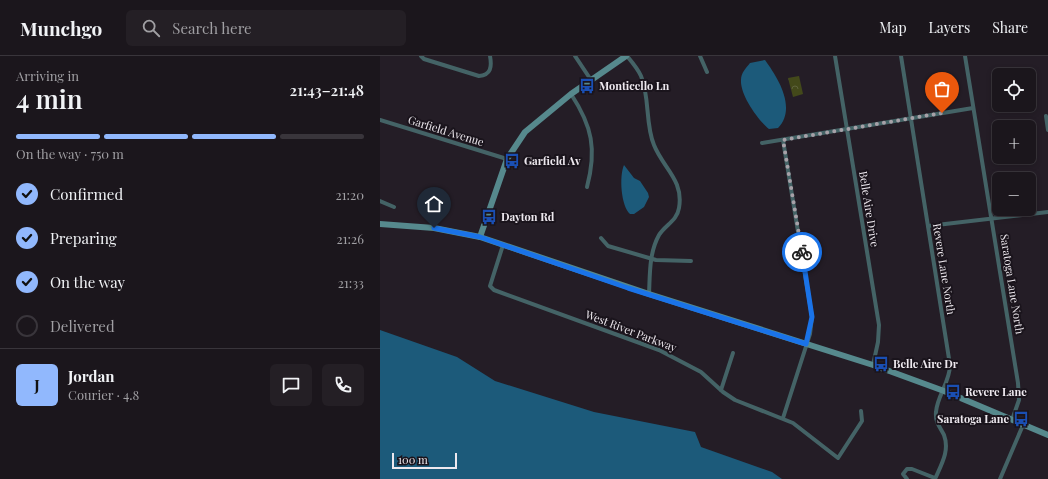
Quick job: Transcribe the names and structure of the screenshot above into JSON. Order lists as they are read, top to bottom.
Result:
{
  "streets": {
    "street": [
      "Garfield Avenue",
      "Belle Aire Drive",
      "Revere Lane North",
      "Saratoga Lane North",
      "West River Parkway"
    ]
  },
  "places": {
    "bus stop": [
      "Monticello Ln",
      "Garfield Av",
      "Dayton Rd",
      "Belle Aire Dr",
      "Revere Lane",
      "Saratoga Lane"
    ]
  },
  "scale_bar": "100 m",
  "page": {
    "header": "Munchgo",
    "search": "Search here",
    "nav": ["Map", "Layers", "Share"],
    "heading": ["4 min", "Arriving in", "21:43–21:48"],
    "panel": ["Jordan", "Courier · 4.8"],
    "map_buttons": ["+", "−"],
    "bar": "On the way · 750 m",
    "list": [
      ["Confirmed", "21:20"],
      ["Preparing", "21:26"],
      ["On the way", "21:33"],
      "Delivered"
    ],
    "round": "J",
    "scale": "100 m"
  }
}
